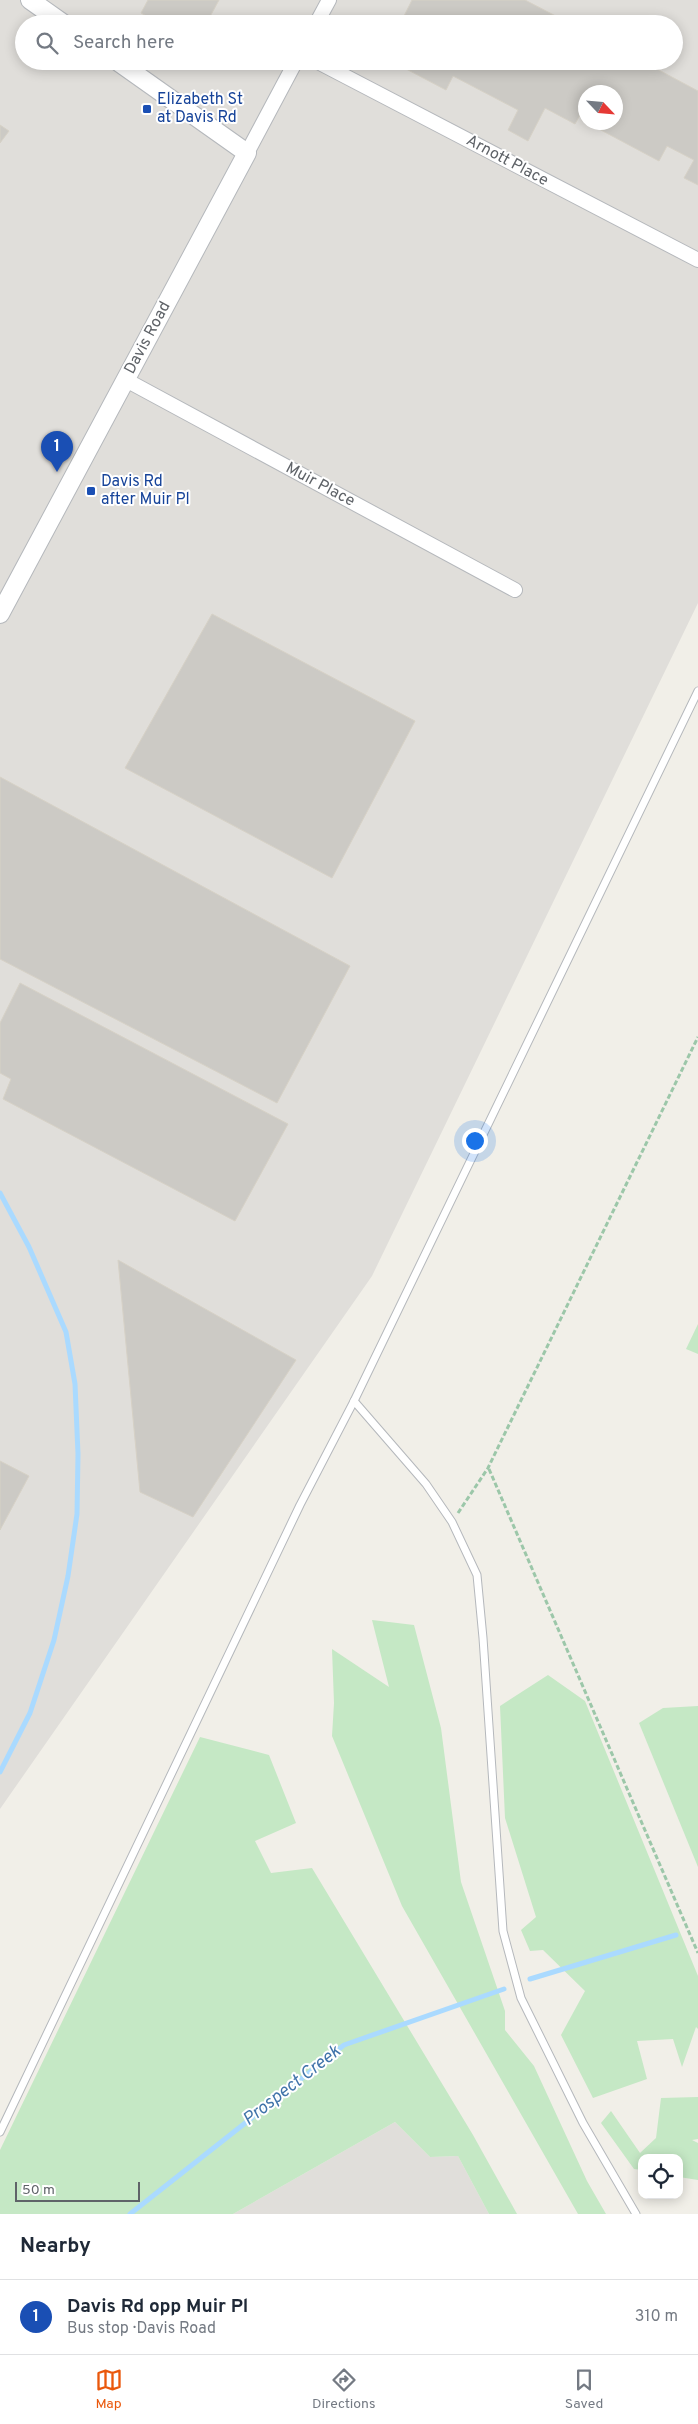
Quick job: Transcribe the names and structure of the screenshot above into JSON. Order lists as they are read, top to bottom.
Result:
{
  "streets": {
    "street": ["Arnott Place", "Davis Road", "Muir Place"]
  },
  "crossings": [
    ["Davis Road", "Muir Place"]
  ],
  "water": ["Prospect Creek"],
  "places": {
    "transit": ["Elizabeth St at Davis Rd", "Davis Rd after Muir Pl"]
  },
  "scale_bar": "50 m",
  "north": "bottom right",
  "page": {
    "search": "Search here",
    "pins": "1",
    "scale": "50 m",
    "heading": "Nearby",
    "list": [
      {
        "mark": "1",
        "name": "Davis Rd opp Muir Pl",
        "note": "Bus stop · Davis Road",
        "value": "310 m"
      }
    ],
    "nav": ["Map", "Directions", "Saved"]
  }
}
